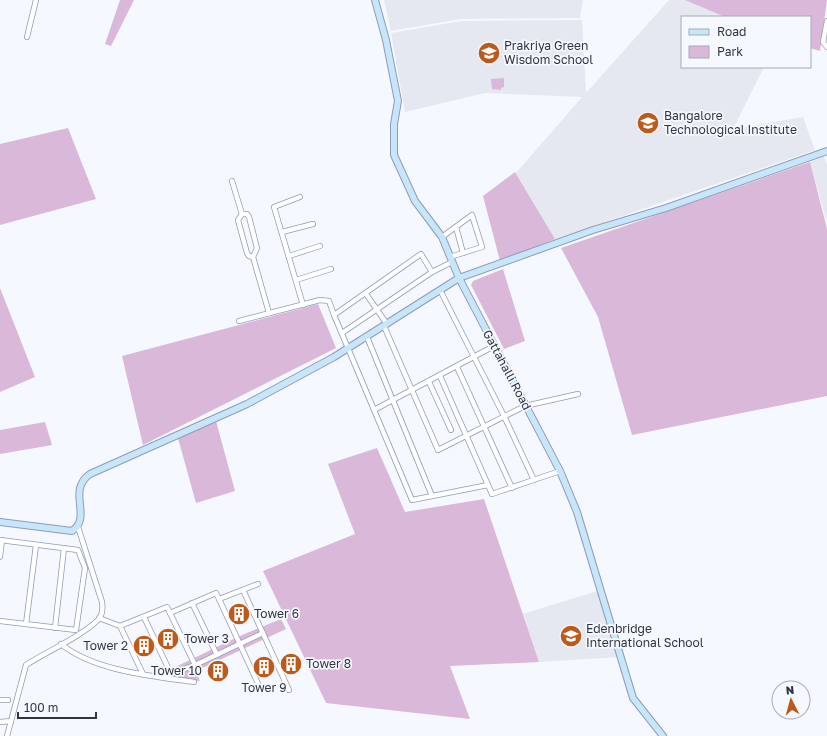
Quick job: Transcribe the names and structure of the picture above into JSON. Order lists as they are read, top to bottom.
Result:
{
  "streets": {
    "street": ["Gattahalli Road"]
  },
  "places": {
    "school or university": ["Prakriya Green Wisdom School", "Bangalore Technological Institute", "Edenbridge International School"],
    "building": [
      "Tower 6",
      "Tower 3",
      "Tower 2",
      "Tower 8",
      "Tower 9",
      "Tower 10"
    ]
  },
  "legend": ["Road", "Park"],
  "scale_bar": "100 m",
  "north": "top"
}
